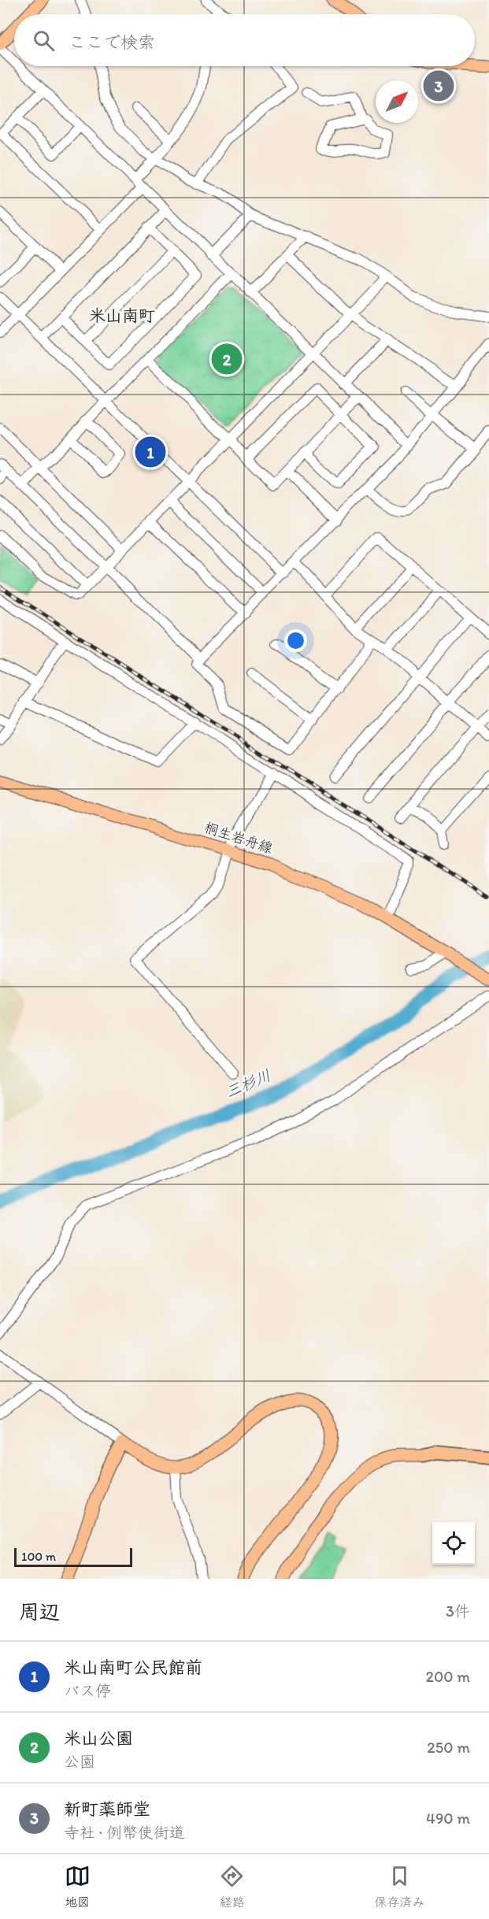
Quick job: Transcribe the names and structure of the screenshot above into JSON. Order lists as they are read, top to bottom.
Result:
{
  "streets": {
    "main road": ["桐生岩舟線"]
  },
  "districts": ["米山南町"],
  "water": ["三杉川"],
  "scale_bar": "100 m",
  "north": "top right",
  "page": {
    "search": "ここで検索",
    "pins": ["3", "2", "1"],
    "scale": "100 m",
    "heading": ["周辺", "3件"],
    "list": [
      {
        "mark": "1",
        "name": "米山南町公民館前",
        "note": "バス停",
        "value": "200 m"
      },
      {
        "mark": "2",
        "name": "米山公園",
        "note": "公園",
        "value": "250 m"
      },
      {
        "mark": "3",
        "name": "新町薬師堂",
        "note": "寺社 · 例幣使街道",
        "value": "490 m"
      }
    ],
    "nav": ["地図", "経路", "保存済み"]
  }
}
